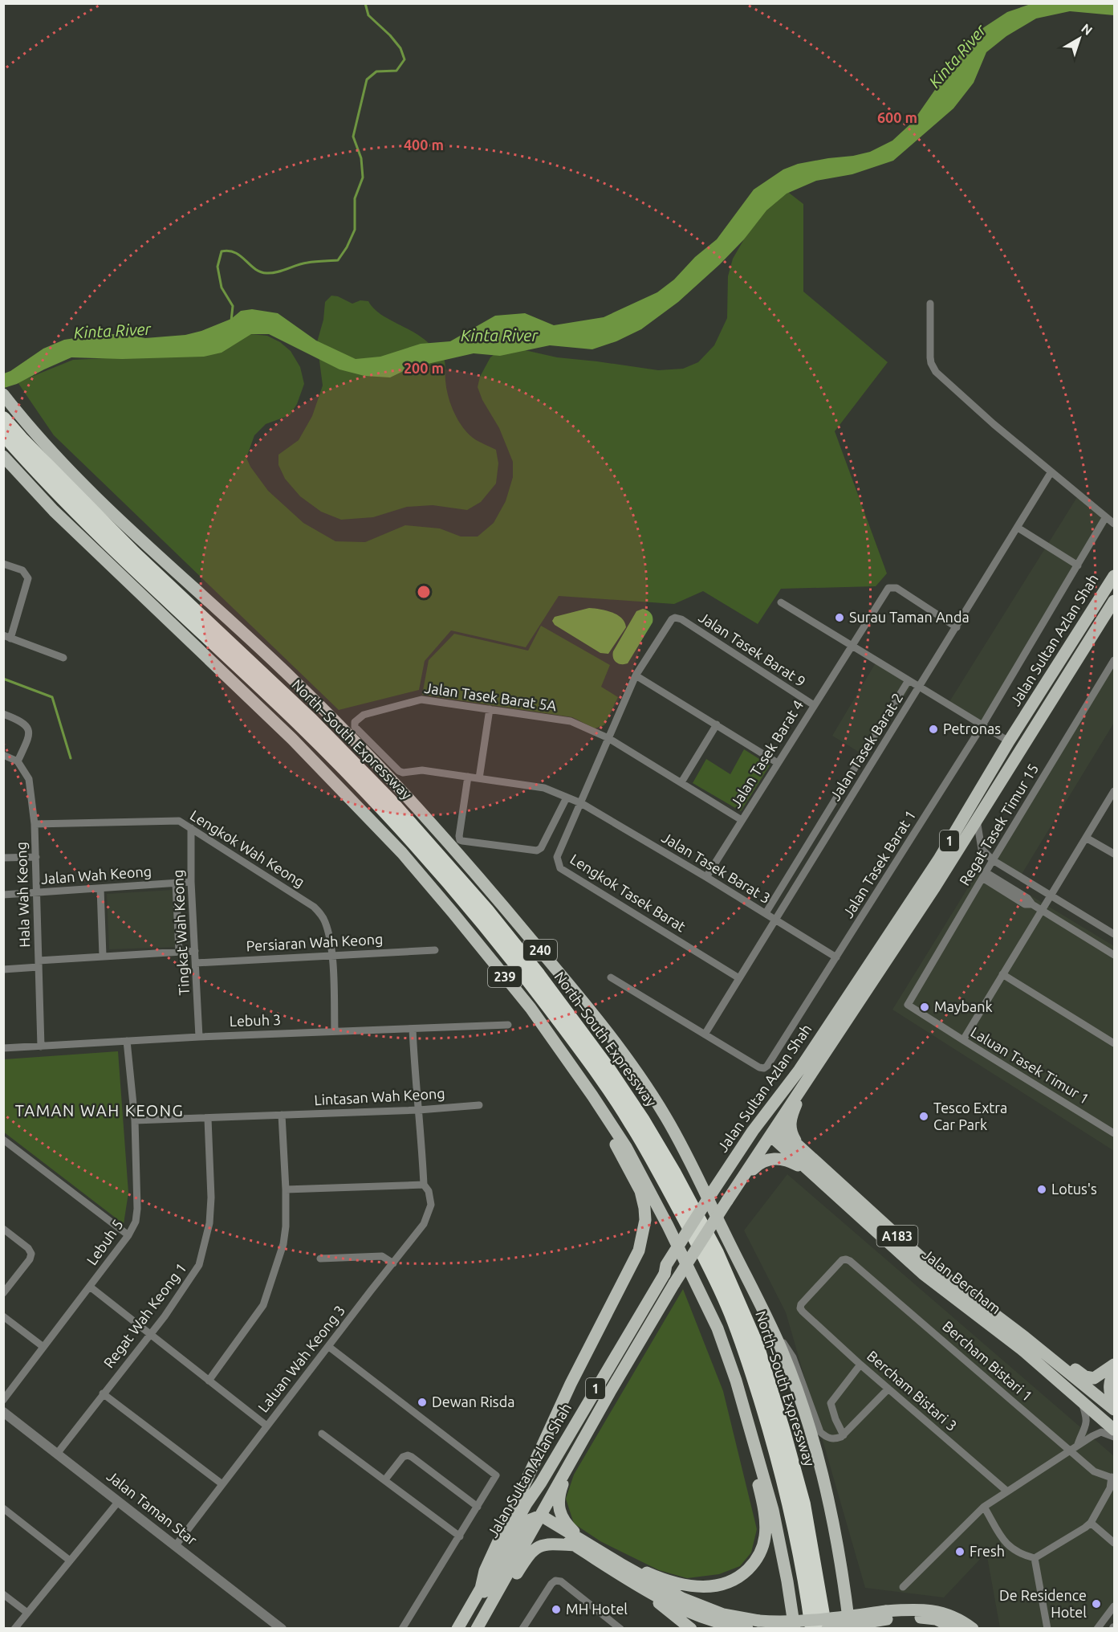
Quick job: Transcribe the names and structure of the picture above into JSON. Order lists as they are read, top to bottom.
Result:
{
  "streets": {
    "highway": ["North–South Expressway"],
    "main road": [
      "Jalan Sultan Azlan Shah",
      "1",
      "240",
      "239",
      "A183",
      "Jalan Bercham"
    ],
    "street": [
      "Jalan Tasek Barat 9",
      "Jalan Tasek Barat 5A",
      "Jalan Tasek Barat 2",
      "Jalan Tasek Barat 4",
      "Regat Tasek Timur 15",
      "Lengkok Wah Keong",
      "Jalan Tasek Barat 1",
      "Jalan Tasek Barat 3",
      "Jalan Wah Keong",
      "Lengkok Tasek Barat",
      "Hala Wah Keong",
      "Tingkat Wah Keong",
      "Persiaran Wah Keong",
      "Lebuh 3",
      "Laluan Tasek Timur 1",
      "Lintasan Wah Keong",
      "Lebuh 5",
      "Regat Wah Keong 1",
      "Laluan Wah Keong 3",
      "Bercham Bistari 1",
      "Bercham Bistari 3",
      "Jalan Taman Star"
    ]
  },
  "crossings": [
    ["Jalan Sultan Azlan Shah", "Jalan Bercham"],
    ["Jalan Tasek Barat 9", "Jalan Tasek Barat 4"],
    ["Jalan Tasek Barat 9", "Lengkok Tasek Barat"],
    ["Jalan Tasek Barat 5A", "Jalan Tasek Barat 4"],
    ["Jalan Tasek Barat 5A", "Jalan Tasek Barat 3"],
    ["Jalan Tasek Barat 5A", "Lengkok Tasek Barat"],
    ["Jalan Tasek Barat 2", "Jalan Tasek Barat 4"],
    ["Jalan Tasek Barat 2", "Jalan Tasek Barat 1"],
    ["Jalan Tasek Barat 2", "Jalan Tasek Barat 3"],
    ["Jalan Tasek Barat 2", "Lengkok Tasek Barat"],
    ["Jalan Tasek Barat 4", "Jalan Tasek Barat 3"],
    ["Regat Tasek Timur 15", "Laluan Tasek Timur 1"],
    ["Lengkok Wah Keong", "Hala Wah Keong"],
    ["Lengkok Wah Keong", "Tingkat Wah Keong"],
    ["Lengkok Wah Keong", "Persiaran Wah Keong"],
    ["Lengkok Wah Keong", "Lebuh 3"],
    ["Jalan Tasek Barat 1", "Jalan Tasek Barat 3"],
    ["Jalan Tasek Barat 3", "Lengkok Tasek Barat"],
    ["Jalan Wah Keong", "Hala Wah Keong"],
    ["Jalan Wah Keong", "Tingkat Wah Keong"],
    ["Hala Wah Keong", "Lebuh 3"],
    ["Tingkat Wah Keong", "Persiaran Wah Keong"],
    ["Tingkat Wah Keong", "Lebuh 3"],
    ["Lebuh 3", "Lebuh 5"],
    ["Lebuh 3", "Laluan Wah Keong 3"],
    ["Lintasan Wah Keong", "Lebuh 5"],
    ["Lintasan Wah Keong", "Regat Wah Keong 1"],
    ["Lintasan Wah Keong", "Laluan Wah Keong 3"],
    ["Regat Wah Keong 1", "Jalan Taman Star"],
    ["Laluan Wah Keong 3", "Jalan Taman Star"],
    ["Bercham Bistari 1", "Bercham Bistari 3"]
  ],
  "districts": ["TAMAN WAH KEONG"],
  "water": ["Kinta River"],
  "places": [
    "Surau Taman Anda",
    "Petronas",
    "Maybank",
    "Tesco Extra Car Park",
    "Lotus's",
    "Dewan Risda",
    "Fresh",
    "De Residence Hotel",
    "MH Hotel"
  ],
  "north": "top right",
  "rings": ["600 m", "400 m", "200 m"]
}
